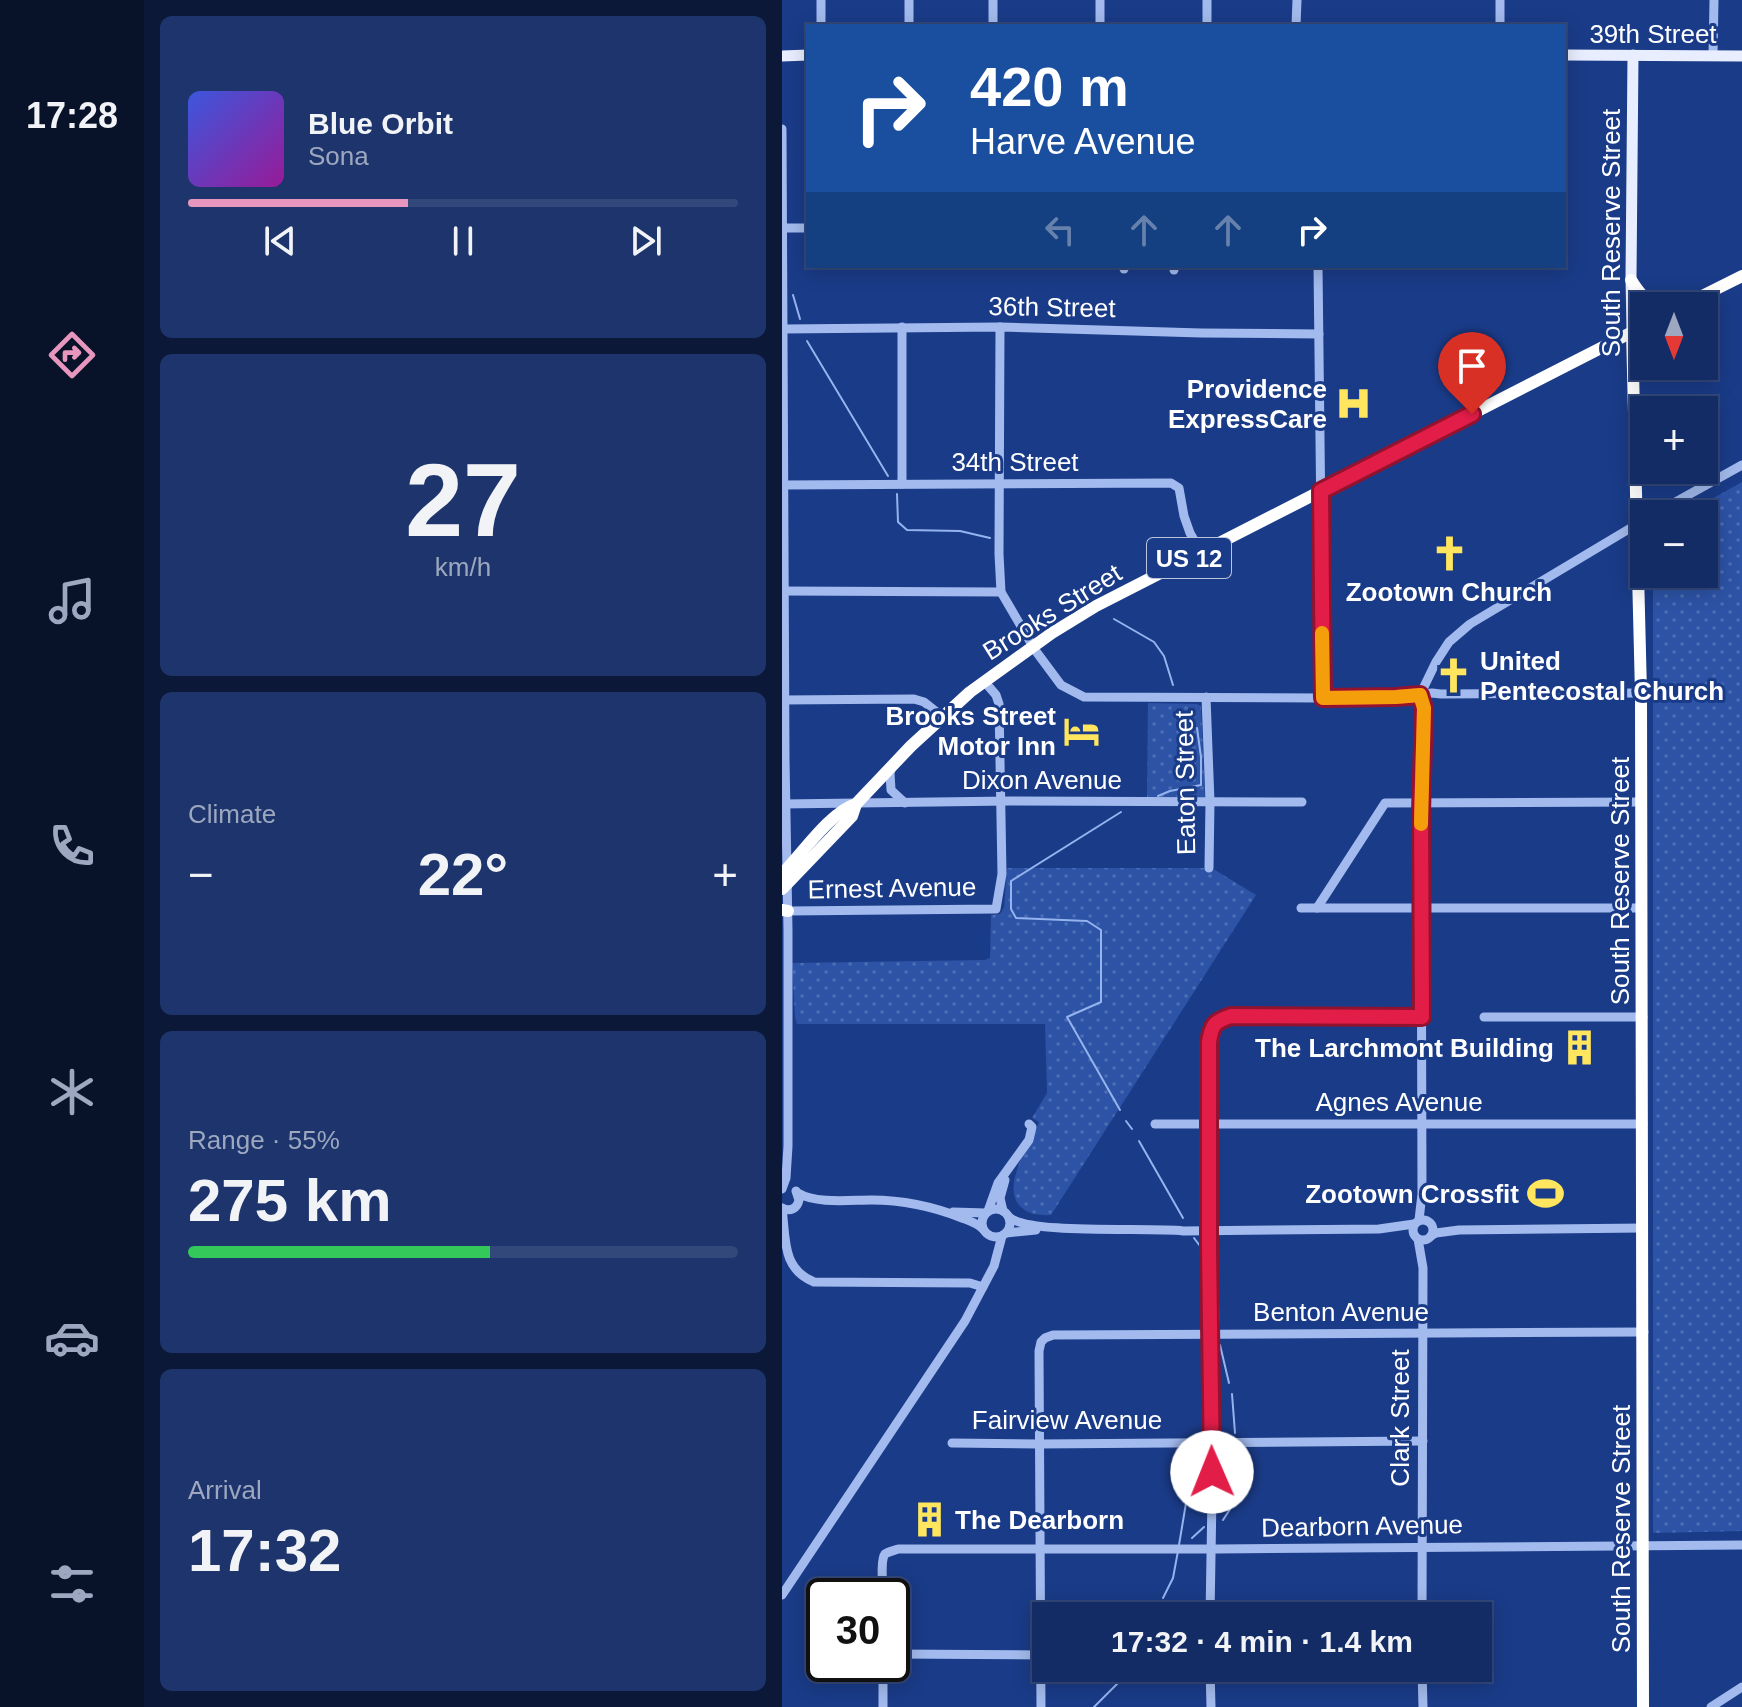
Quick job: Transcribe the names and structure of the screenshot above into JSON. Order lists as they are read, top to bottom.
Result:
{
  "streets": {
    "highway": ["South Reserve Street", "US 12", "Brooks Street"],
    "main road": ["39th Street"],
    "street": [
      "36th Street",
      "34th Street",
      "Dixon Avenue",
      "Eaton Street",
      "Ernest Avenue",
      "Agnes Avenue",
      "Benton Avenue",
      "Clark Street",
      "Fairview Avenue",
      "Dearborn Avenue"
    ]
  },
  "crossings": [
    ["39th Street", "South Reserve Street"],
    ["South Reserve Street", "Agnes Avenue"],
    ["South Reserve Street", "Benton Avenue"],
    ["South Reserve Street", "Dearborn Avenue"],
    ["34th Street", "Brooks Street"],
    ["Brooks Street", "Dixon Avenue"],
    ["Dixon Avenue", "Eaton Street"],
    ["Dixon Avenue", "Ernest Avenue"],
    ["Benton Avenue", "Clark Street"],
    ["Benton Avenue", "Fairview Avenue"],
    ["Clark Street", "Fairview Avenue"],
    ["Clark Street", "Dearborn Avenue"]
  ],
  "places": {
    "hospital": ["Providence ExpressCare"],
    "church": ["Zootown Church", "United Pentecostal Church"],
    "hotel": ["Brooks Street Motor Inn"],
    "building": ["The Larchmont Building", "The Dearborn"],
    "sports": ["Zootown Crossfit"]
  },
  "north": "bottom",
  "page": {
    "tabs": "17:28",
    "turn": ["420 m", "Harve Avenue"],
    "song": ["Blue Orbit", "Sona"],
    "map_buttons": ["+", "−"],
    "tile": [
      ["27", "km/h"],
      "Climate",
      ["Range · 55%", "275 km"],
      ["Arrival", "17:32"]
    ],
    "heat": ["−", "22°", "+"],
    "limit": "30",
    "trip": "17:32 · 4 min · 1.4 km"
  }
}
